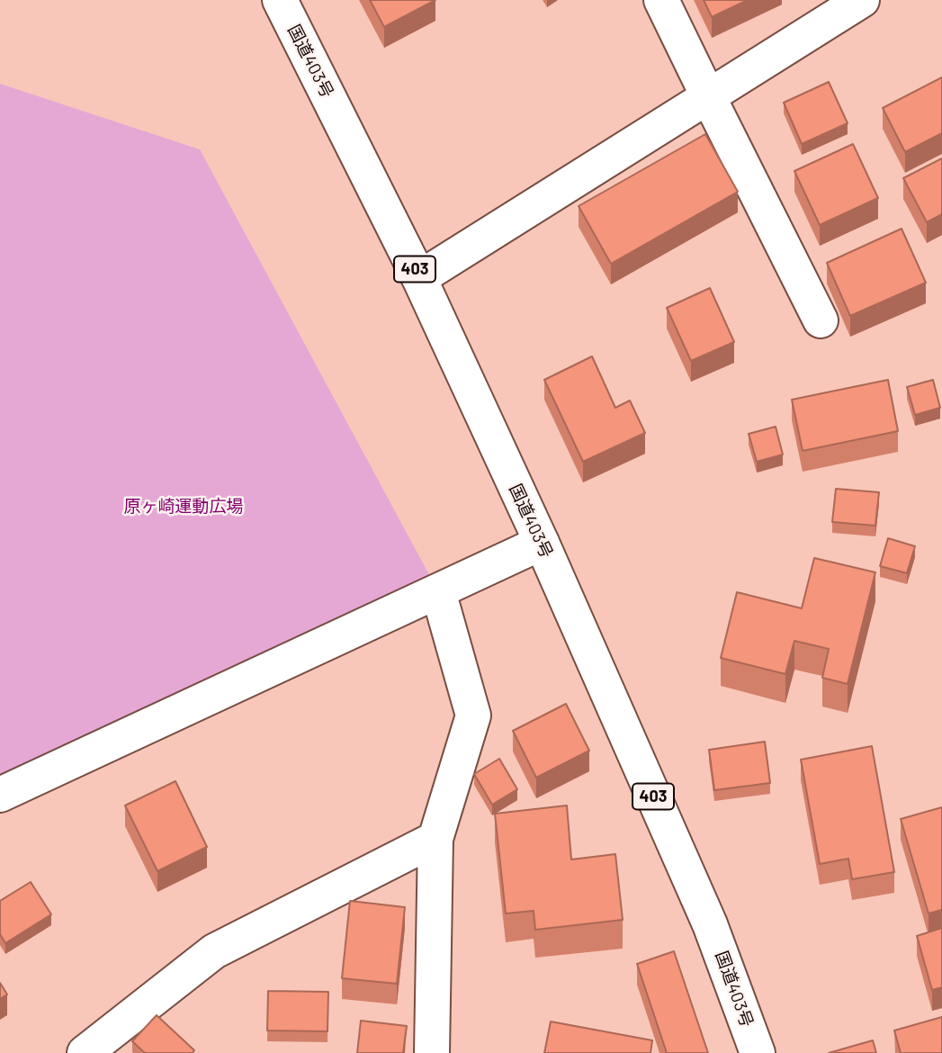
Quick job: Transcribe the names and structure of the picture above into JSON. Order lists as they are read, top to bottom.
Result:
{
  "streets": {
    "main road": ["国道403号", "403"]
  },
  "parks": ["原ヶ崎運動広場"]
}
